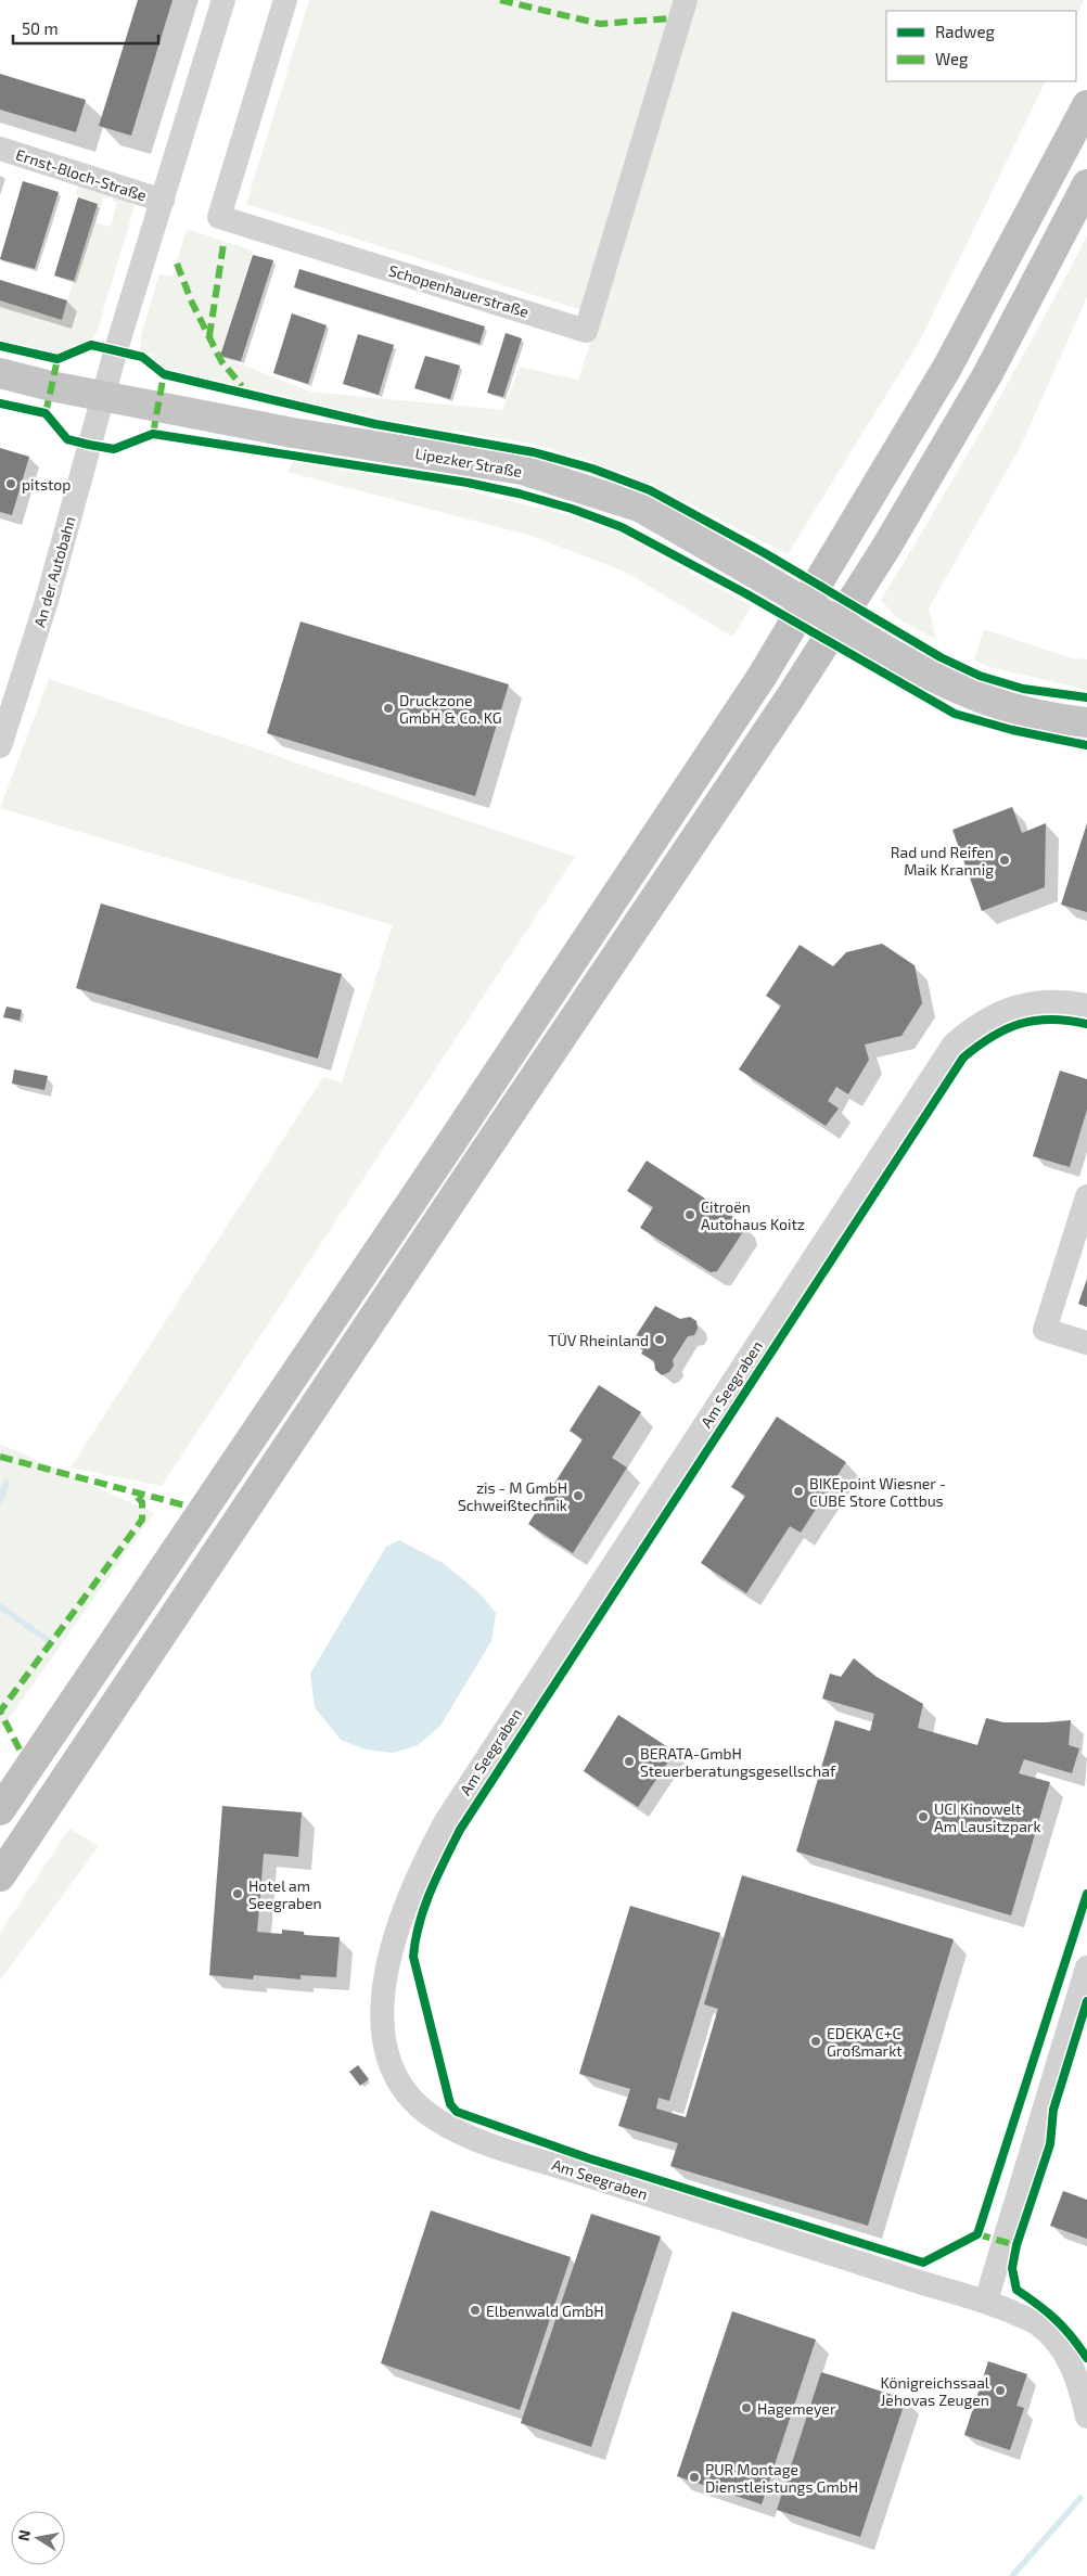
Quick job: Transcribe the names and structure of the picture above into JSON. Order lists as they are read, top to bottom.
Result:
{
  "streets": {
    "main road": ["Lipezker Straße"],
    "street": [
      "Ernst-Bloch-Straße",
      "Schopenhauerstraße",
      "An der Autobahn",
      "Am Seegraben"
    ]
  },
  "crossings": [
    ["Lipezker Straße", "An der Autobahn"]
  ],
  "places": [
    "pitstop",
    "Druckzone GmbH & Co. KG",
    "Rad und Reifen Maik Krannig",
    "Citroën Autohaus Koitz",
    "TÜV Rheinland",
    "BIKEpoint Wiesner - CUBE Store Cottbus",
    "zis - M GmbH Schweißtechnik",
    "BERATA-GmbH Steuerberatungsgesellschaf",
    "UCI Kinowelt Am Lausitzpark",
    "Hotel am Seegraben",
    "EDEKA C+C Großmarkt",
    "Elbenwald GmbH",
    "Königreichssaal Jehovas Zeugen",
    "Hagemeyer",
    "PUR Montage Dienstleistungs GmbH"
  ],
  "legend": ["Radweg", "Weg"],
  "scale_bar": "50 m",
  "north": "left"
}
